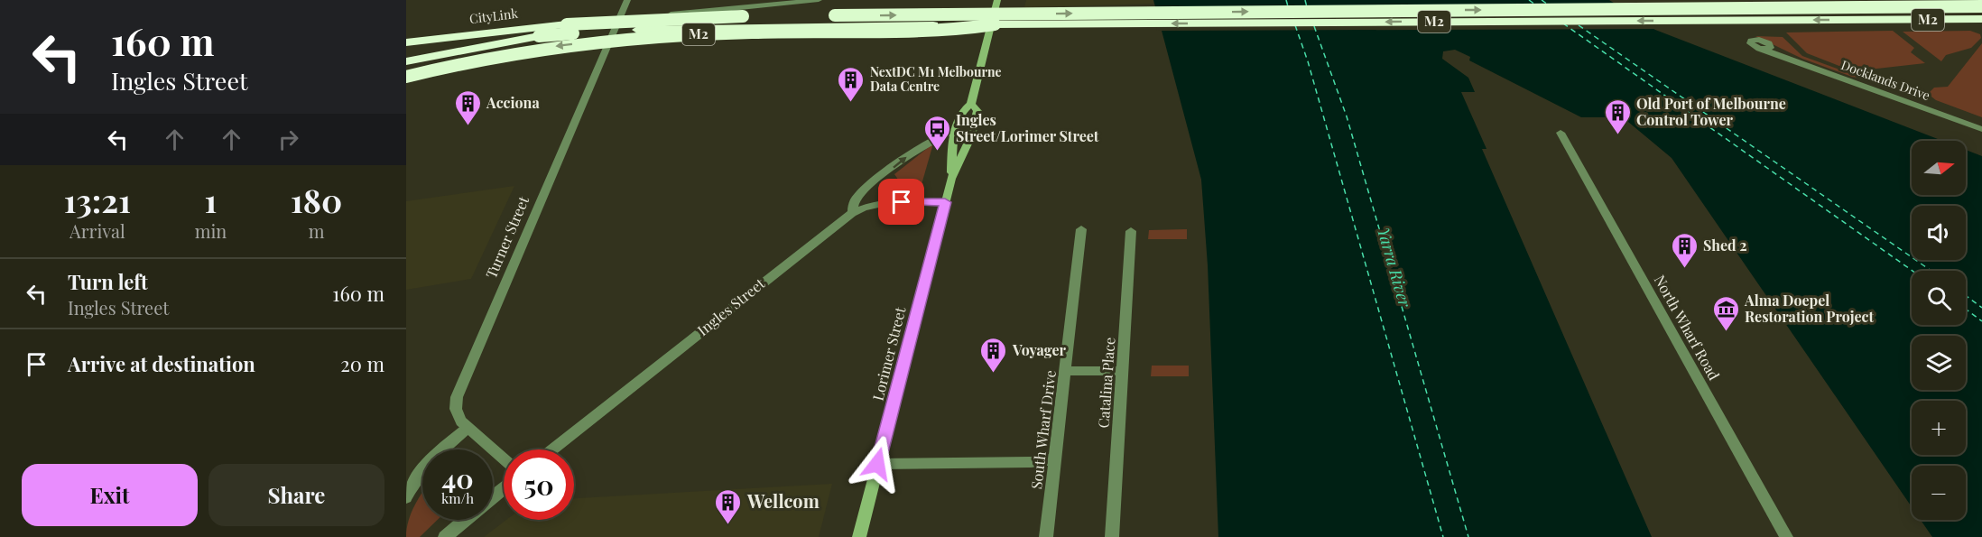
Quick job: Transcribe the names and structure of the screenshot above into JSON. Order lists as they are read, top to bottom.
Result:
{
  "streets": {
    "highway": ["CityLink", "M2"],
    "main road": ["Lorimer Street"],
    "street": [
      "Docklands Drive",
      "Turner Street",
      "Ingles Street",
      "North Wharf Road",
      "Catalina Place",
      "South Wharf Drive"
    ]
  },
  "crossings": [
    ["CityLink", "M2"],
    ["Ingles Street", "Lorimer Street"]
  ],
  "water": ["Yarra River"],
  "places": {
    "building": [
      "NextDC M1 Melbourne Data Centre",
      "Acciona",
      "Old Port of Melbourne Control Tower",
      "Shed 2",
      "Voyager",
      "Wellcom"
    ],
    "bus stop": ["Ingles Street/Lorimer Street"],
    "museum": ["Alma Doepel Restoration Project"]
  },
  "north": "right",
  "page": {
    "turn": ["160 m", "Ingles Street"],
    "map_buttons": ["+", "−"],
    "eta": [
      "13:21",
      "Arrival",
      "1",
      "min",
      "180",
      "m"
    ],
    "list": [
      {
        "name": "Turn left",
        "note": "Ingles Street",
        "value": "160 m"
      },
      {
        "name": "Arrive at destination",
        "value": "20 m"
      }
    ],
    "speed": "40 km/h",
    "limit": "50",
    "buttons": ["Exit", "Share"]
  }
}
